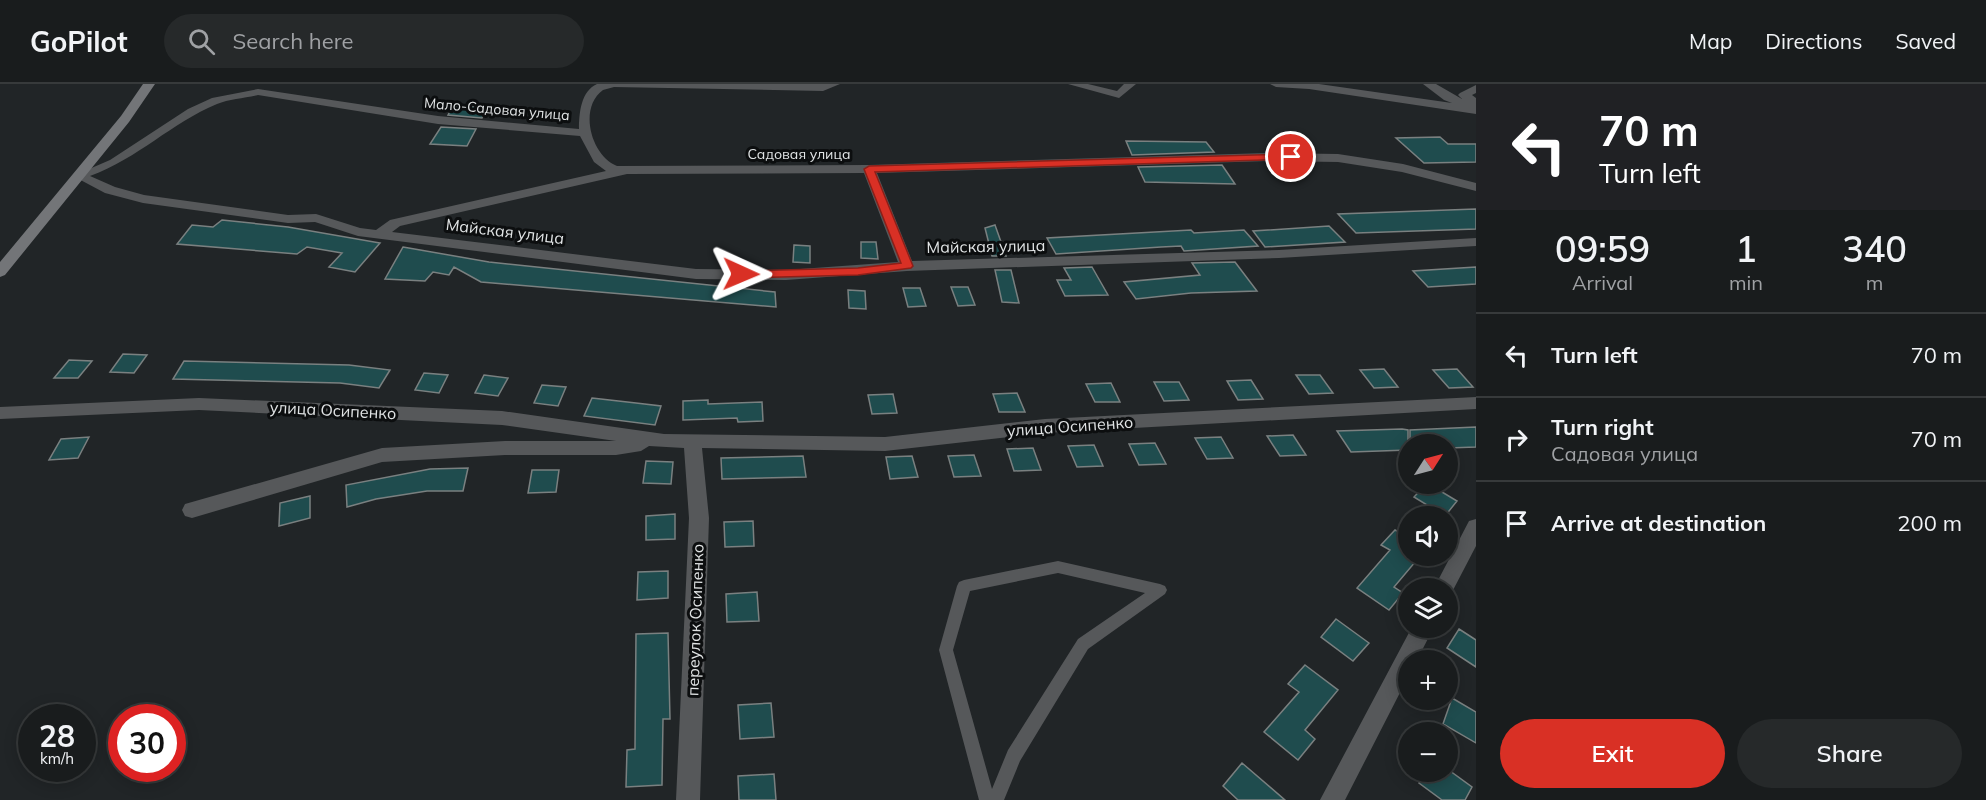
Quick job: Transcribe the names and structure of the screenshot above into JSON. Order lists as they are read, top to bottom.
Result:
{
  "streets": {
    "street": [
      "Мало-Садовая улица",
      "Садовая улица",
      "Майская улица",
      "улица Осипенко",
      "переулок Осипенко"
    ]
  },
  "crossings": [
    ["Садовая улица", "Майская улица"],
    ["улица Осипенко", "переулок Осипенко"]
  ],
  "north": "top right",
  "page": {
    "header": "GoPilot",
    "search": "Search here",
    "nav": ["Map", "Directions", "Saved"],
    "turn": ["70 m", "Turn left"],
    "eta": [
      "09:59",
      "Arrival",
      "1",
      "min",
      "340",
      "m"
    ],
    "list": [
      {
        "name": "Turn left",
        "value": "70 m"
      },
      {
        "name": "Turn right",
        "note": "Садовая улица",
        "value": "70 m"
      },
      {
        "name": "Arrive at destination",
        "value": "200 m"
      }
    ],
    "map_buttons": ["+", "−"],
    "speed": "28 km/h",
    "limit": "30",
    "buttons": ["Exit", "Share"]
  }
}
